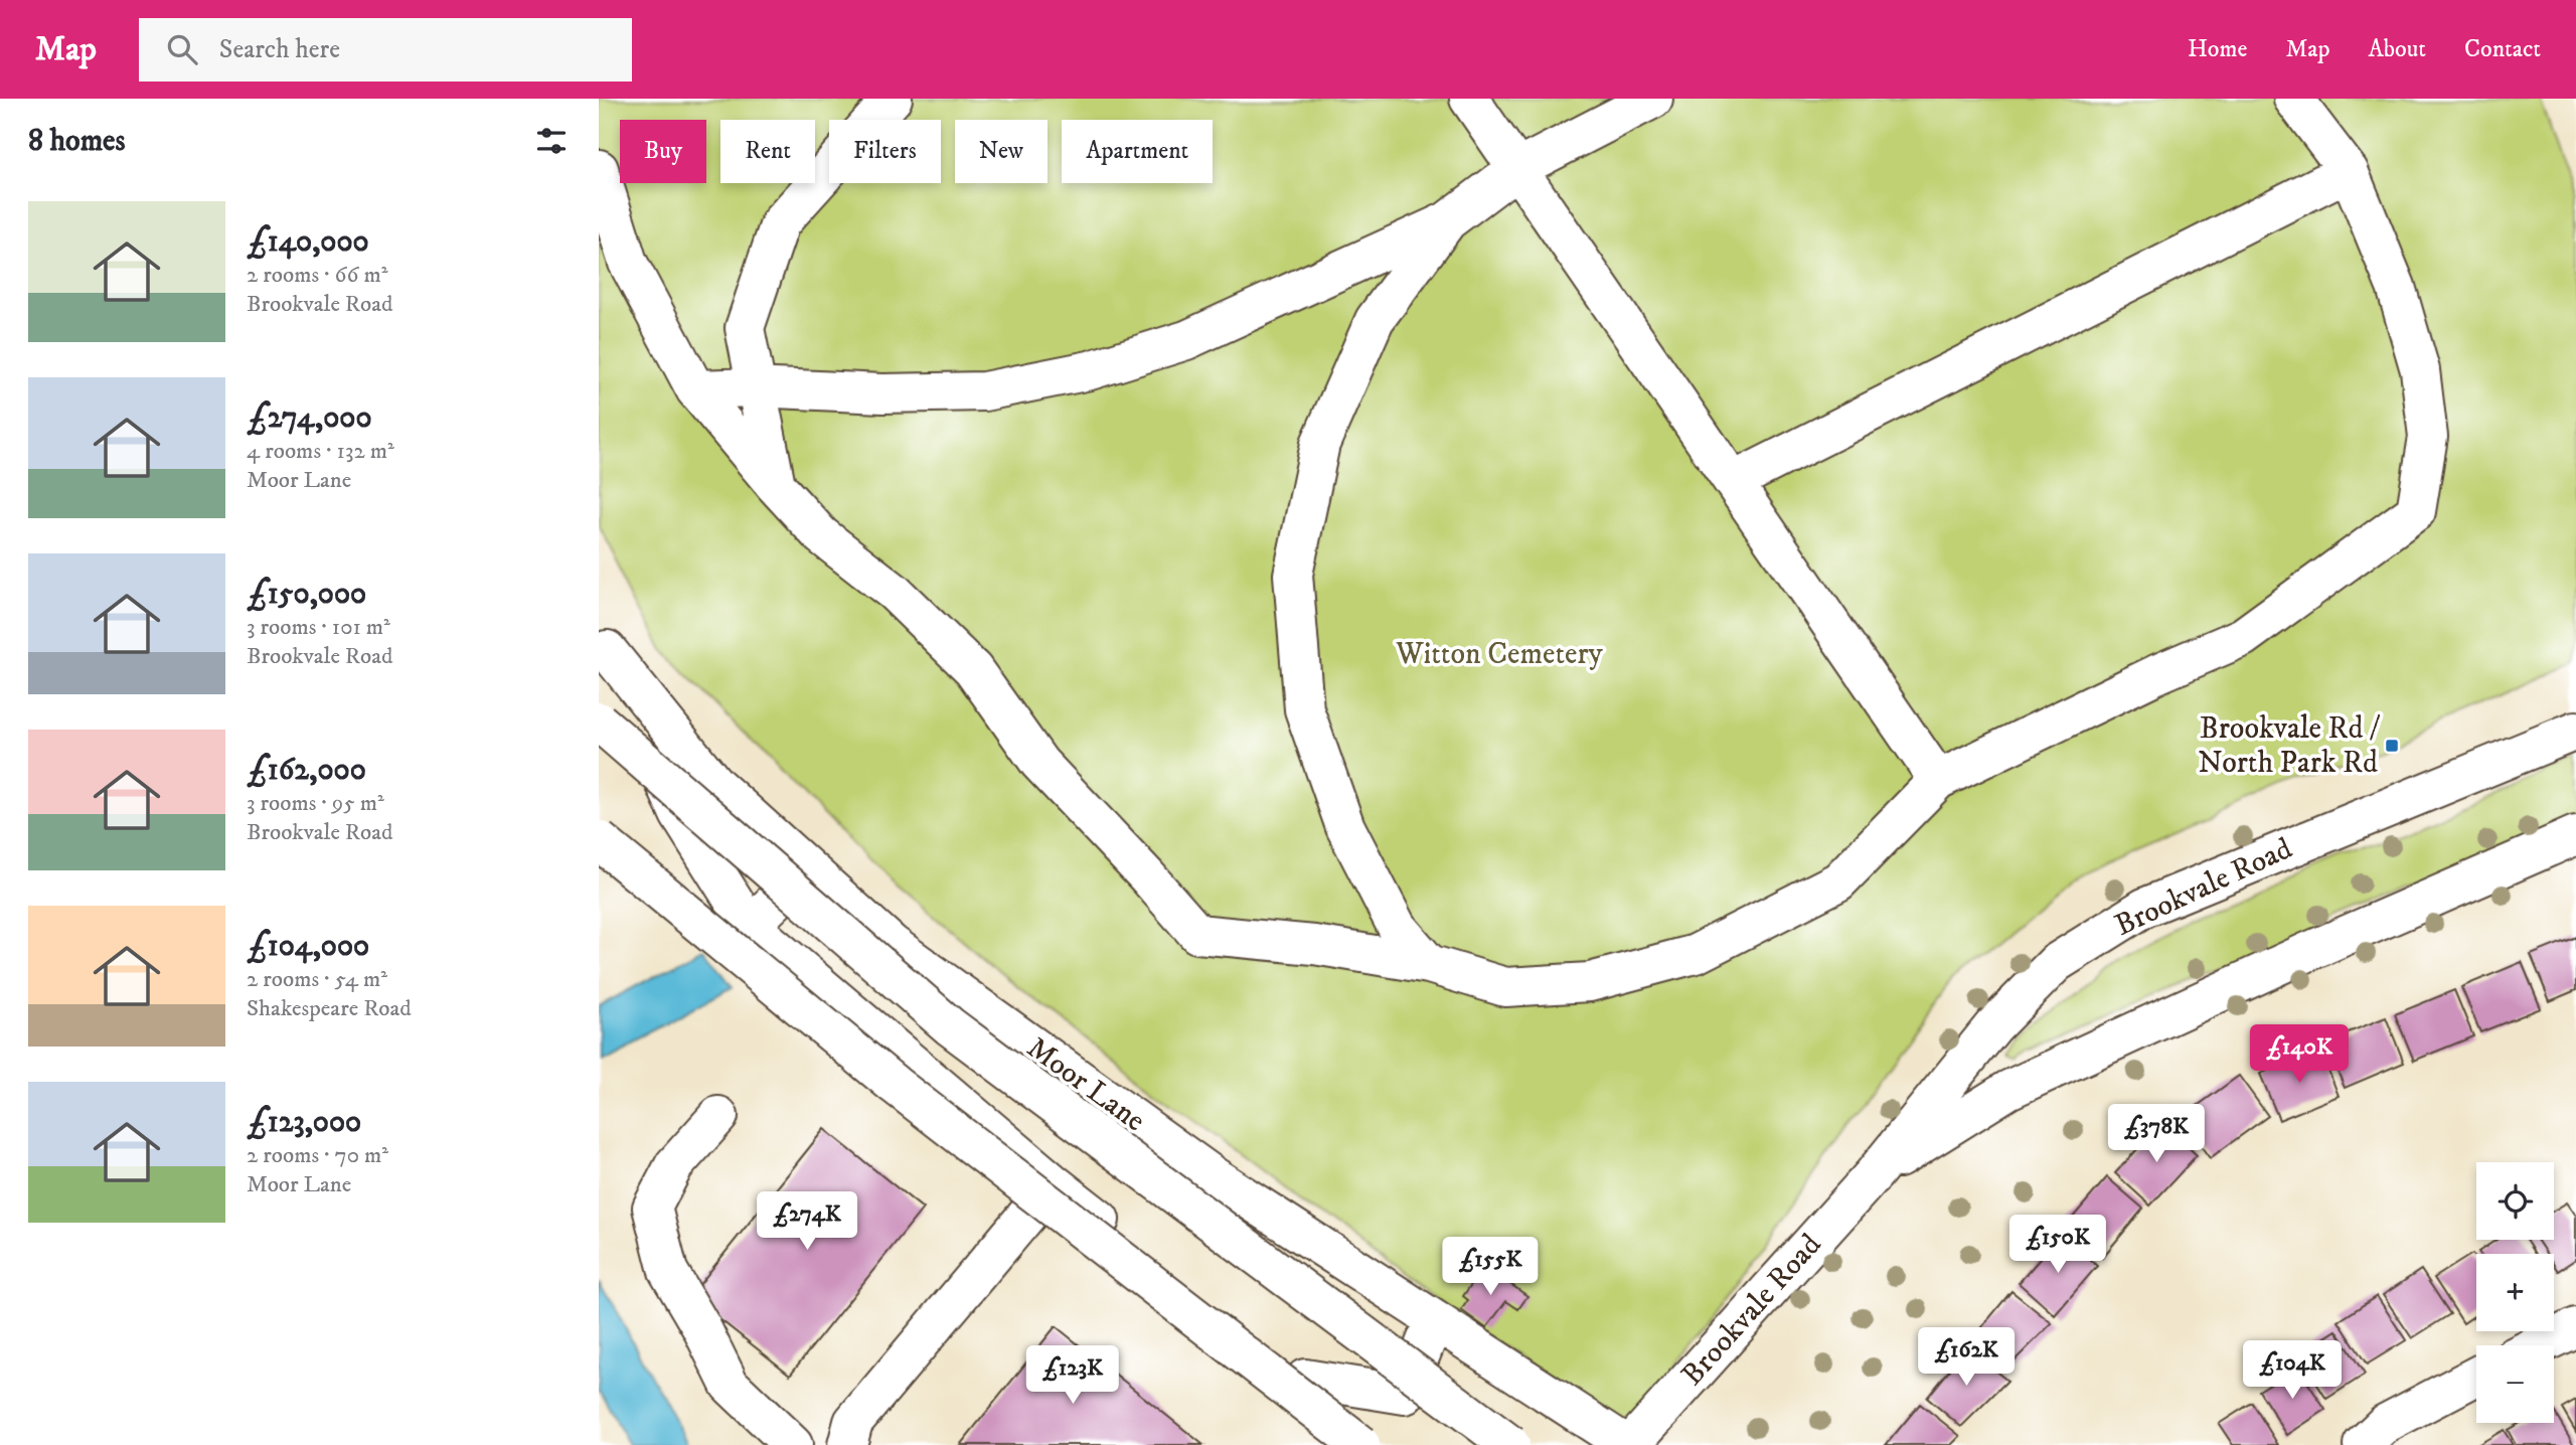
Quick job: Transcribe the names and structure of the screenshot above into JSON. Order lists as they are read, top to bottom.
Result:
{
  "streets": {
    "main road": ["Brookvale Road", "Moor Lane"]
  },
  "crossings": [
    ["Brookvale Road", "Moor Lane"]
  ],
  "parks": ["Witton Cemetery"],
  "places": {
    "transit": ["Brookvale Rd / North Park Rd"]
  },
  "page": {
    "header": "Map",
    "search": "Search here",
    "nav": [
      "Home",
      "Map",
      "About",
      "Contact"
    ],
    "heading": "8 homes",
    "chip": [
      "Buy",
      "Rent",
      "Filters",
      "New",
      "Apartment"
    ],
    "list": [
      {
        "name": "£140,000",
        "note": "2 rooms · 66 m² · Brookvale Road"
      },
      {
        "name": "£274,000",
        "note": "4 rooms · 132 m² · Moor Lane"
      },
      {
        "name": "£150,000",
        "note": "3 rooms · 101 m² · Brookvale Road"
      },
      {
        "name": "£162,000",
        "note": "3 rooms · 95 m² · Brookvale Road"
      },
      {
        "name": "£104,000",
        "note": "2 rooms · 54 m² · Shakespeare Road"
      },
      {
        "name": "£123,000",
        "note": "2 rooms · 70 m² · Moor Lane"
      }
    ],
    "price": [
      "£140K",
      "£378K",
      "£274K",
      "£150K",
      "£155K",
      "£162K",
      "£104K",
      "£123K"
    ],
    "map_buttons": ["+", "−"]
  }
}
